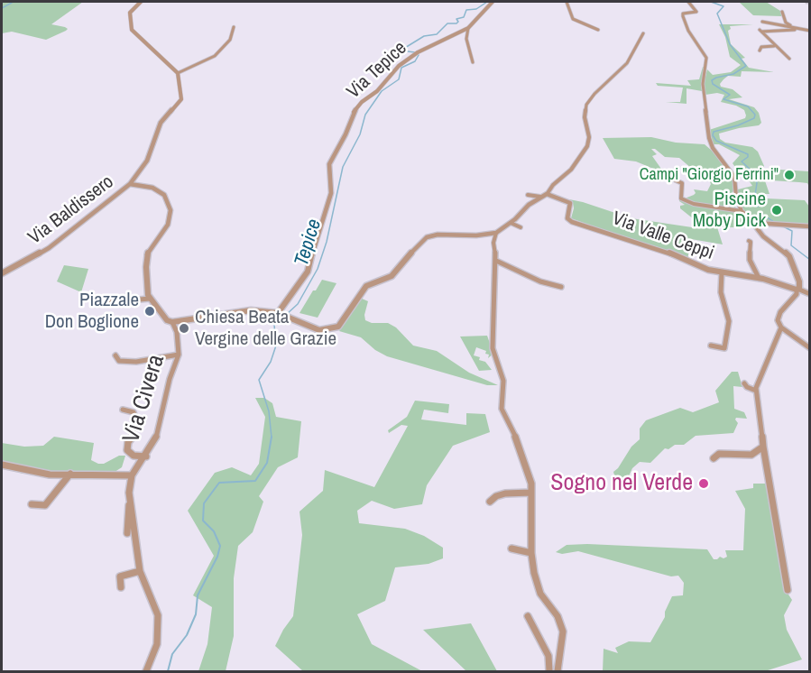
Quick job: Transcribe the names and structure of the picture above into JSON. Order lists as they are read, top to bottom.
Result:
{
  "streets": {
    "street": [
      "Via Tepice",
      "Via Baldissero",
      "Via Valle Ceppi",
      "Via Civera"
    ]
  },
  "water": ["Tepice"],
  "places": [
    "Campi \"Giorgio Ferrini\"",
    "Piscine Moby Dick",
    "Piazzale Don Boglione",
    "Chiesa Beata Vergine delle Grazie",
    "Sogno nel Verde"
  ]
}
